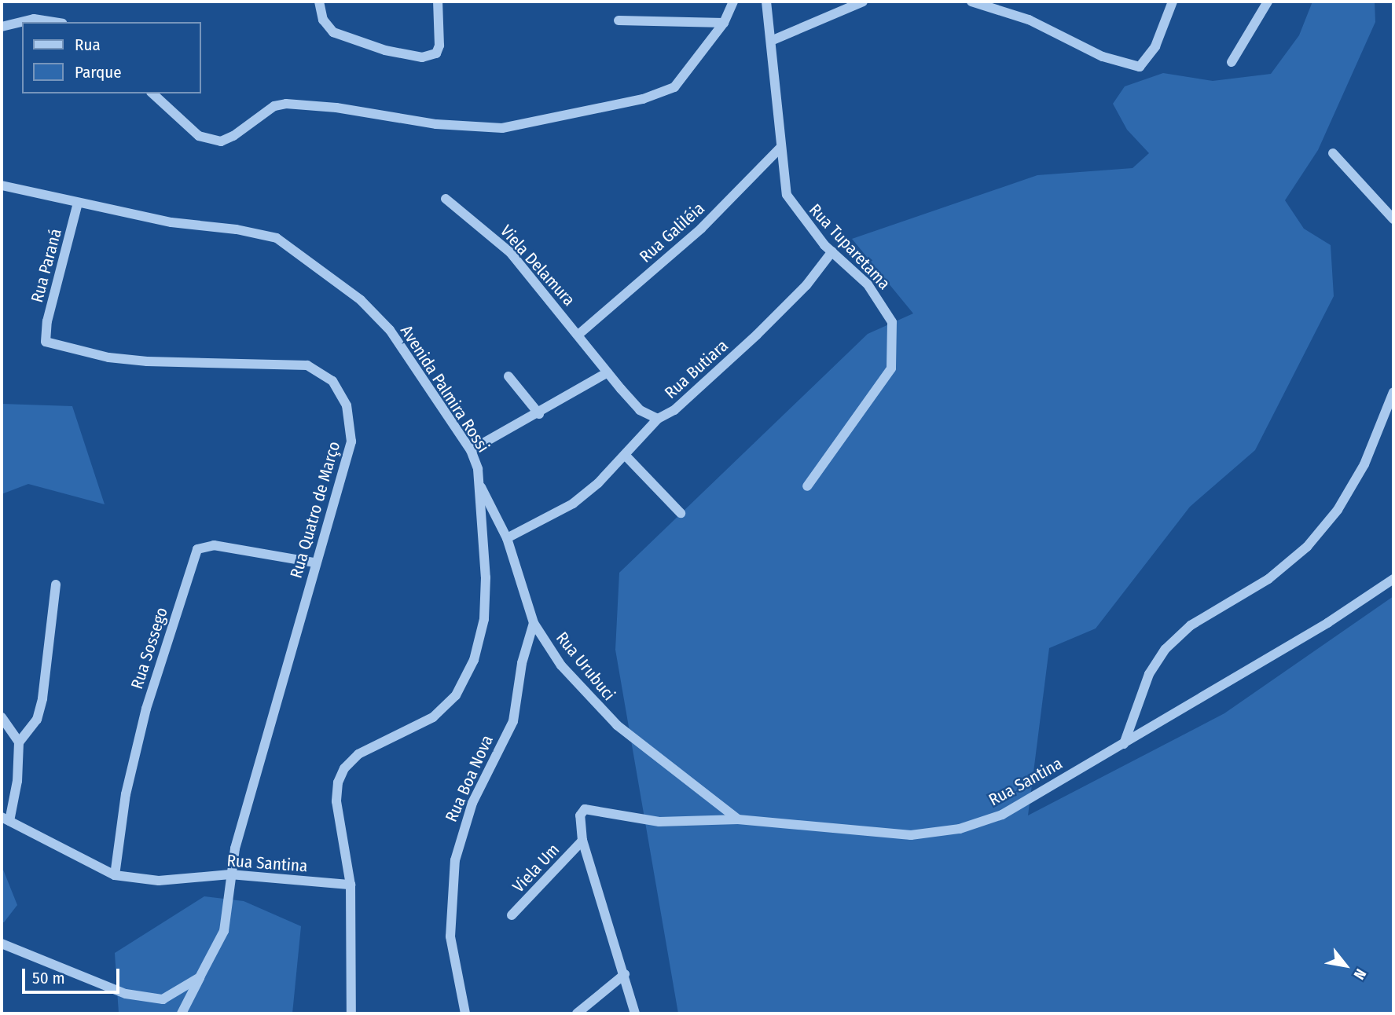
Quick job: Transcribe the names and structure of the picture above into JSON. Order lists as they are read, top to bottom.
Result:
{
  "streets": {
    "street": [
      "Rua Galiléia",
      "Rua Tuparetama",
      "Rua Paraná",
      "Viela Delamura",
      "Rua Butiara",
      "Avenida Palmira Rossi",
      "Rua Quatro de Março",
      "Rua Sossego",
      "Rua Urubuci",
      "Rua Boa Nova",
      "Rua Santina",
      "Viela Um"
    ]
  },
  "crossings": [
    ["Rua Galiléia", "Rua Tuparetama"],
    ["Rua Galiléia", "Viela Delamura"],
    ["Rua Galiléia", "Rua Butiara"],
    ["Rua Tuparetama", "Rua Butiara"],
    ["Rua Paraná", "Avenida Palmira Rossi"],
    ["Rua Paraná", "Rua Quatro de Março"],
    ["Viela Delamura", "Rua Butiara"],
    ["Avenida Palmira Rossi", "Rua Urubuci"],
    ["Avenida Palmira Rossi", "Rua Santina"],
    ["Rua Quatro de Março", "Rua Sossego"],
    ["Rua Quatro de Março", "Rua Santina"],
    ["Rua Sossego", "Rua Santina"],
    ["Rua Urubuci", "Rua Boa Nova"],
    ["Rua Urubuci", "Rua Santina"],
    ["Rua Santina", "Viela Um"]
  ],
  "legend": ["Rua", "Parque"],
  "scale_bar": "50 m",
  "north": "bottom right"
}
